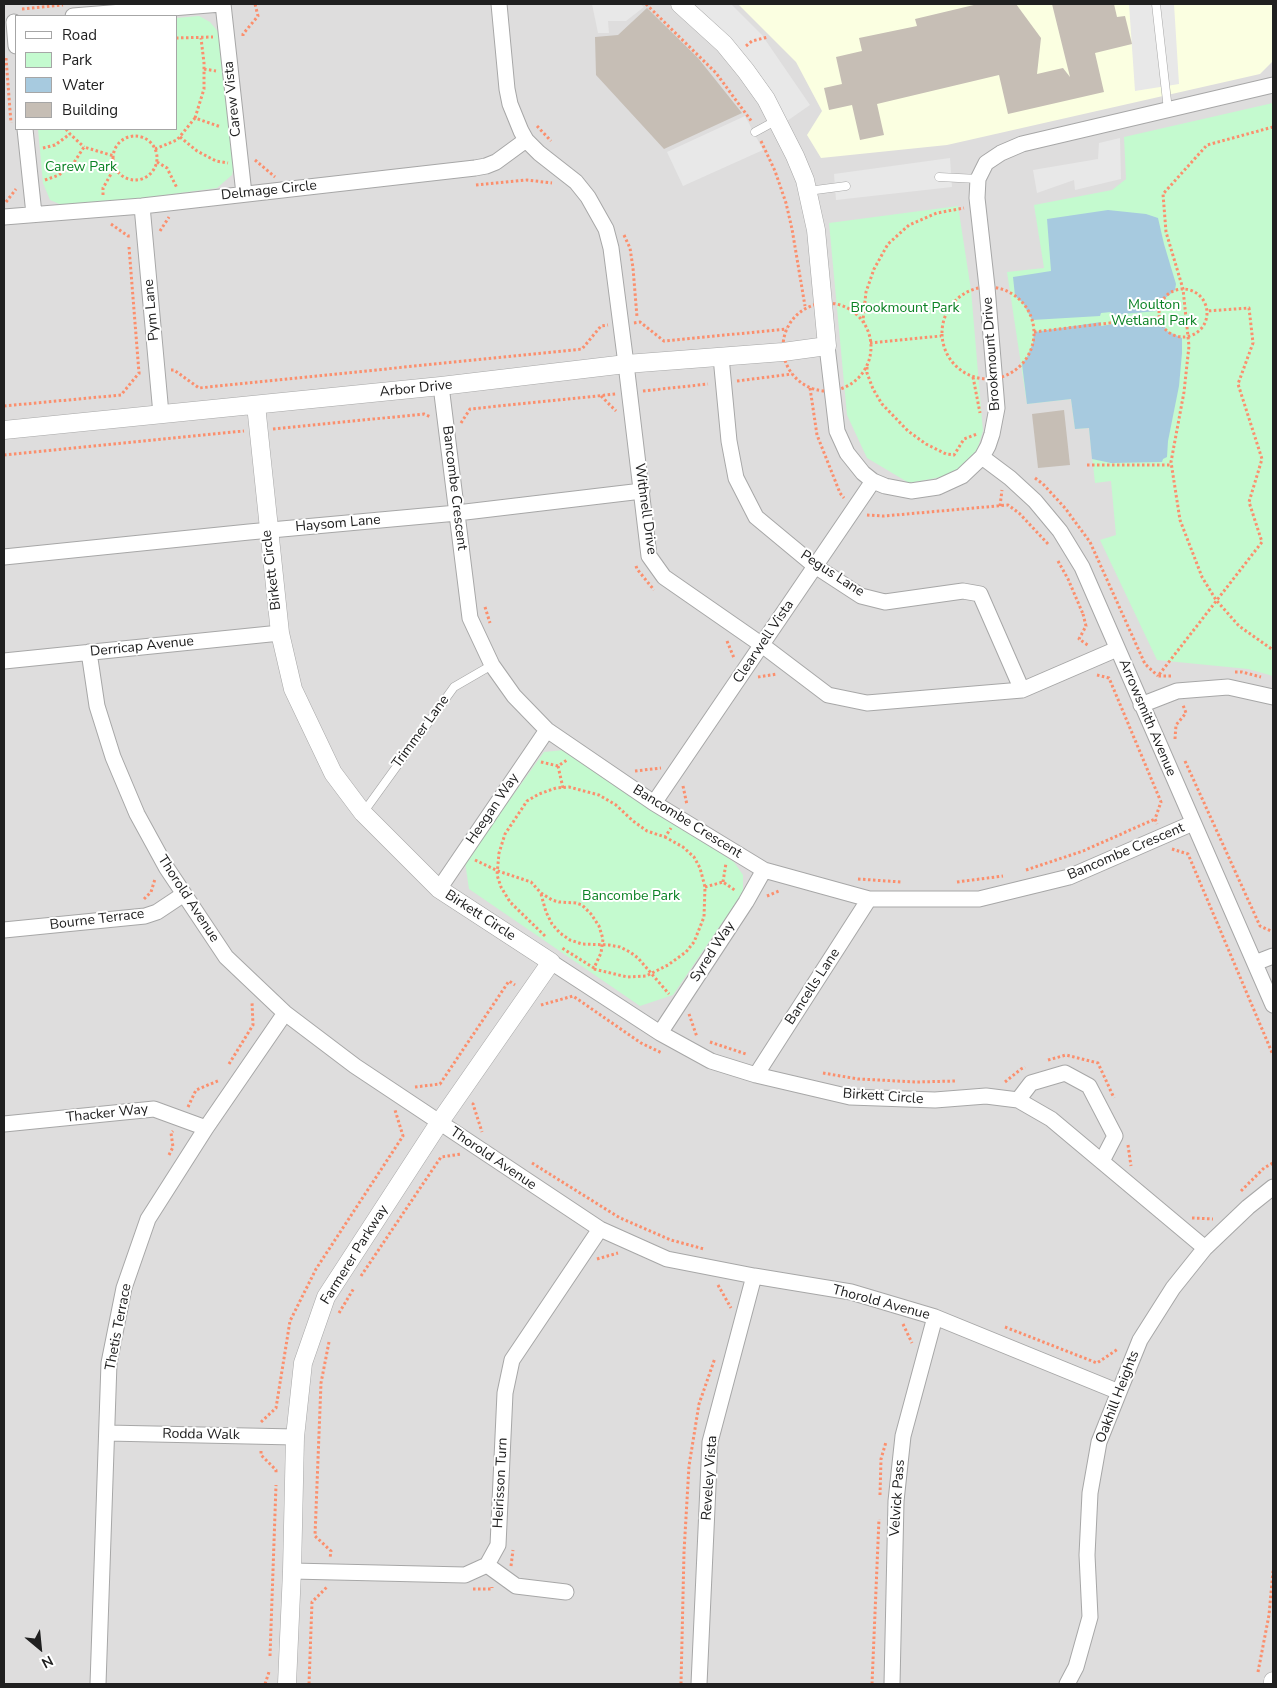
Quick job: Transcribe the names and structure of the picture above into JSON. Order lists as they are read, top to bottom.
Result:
{
  "streets": {
    "street": [
      "Carew Vista",
      "Delmage Circle",
      "Pym Lane",
      "Brookmount Drive",
      "Arbor Drive",
      "Bancombe Crescent",
      "Withnell Drive",
      "Haysom Lane",
      "Birkett Circle",
      "Pegus Lane",
      "Clearwell Vista",
      "Derricap Avenue",
      "Arrowsmith Avenue",
      "Heegan Way",
      "Thorold Avenue",
      "Bourne Terrace",
      "Syred Way",
      "Bancells Lane",
      "Thacker Way",
      "Farmerer Parkway",
      "Thetis Terrace",
      "Oakhill Heights",
      "Rodda Walk",
      "Reveley Vista",
      "Heirisson Turn",
      "Velvick Pass"
    ],
    "lane": ["Trimmer Lane"]
  },
  "crossings": [
    ["Carew Vista", "Delmage Circle"],
    ["Delmage Circle", "Pym Lane"],
    ["Delmage Circle", "Withnell Drive"],
    ["Pym Lane", "Arbor Drive"],
    ["Brookmount Drive", "Arbor Drive"],
    ["Brookmount Drive", "Clearwell Vista"],
    ["Brookmount Drive", "Arrowsmith Avenue"],
    ["Arbor Drive", "Bancombe Crescent"],
    ["Arbor Drive", "Withnell Drive"],
    ["Arbor Drive", "Birkett Circle"],
    ["Arbor Drive", "Pegus Lane"],
    ["Bancombe Crescent", "Haysom Lane"],
    ["Bancombe Crescent", "Clearwell Vista"],
    ["Bancombe Crescent", "Arrowsmith Avenue"],
    ["Bancombe Crescent", "Trimmer Lane"],
    ["Bancombe Crescent", "Heegan Way"],
    ["Bancombe Crescent", "Syred Way"],
    ["Bancombe Crescent", "Bancells Lane"],
    ["Withnell Drive", "Haysom Lane"],
    ["Withnell Drive", "Pegus Lane"],
    ["Withnell Drive", "Clearwell Vista"],
    ["Withnell Drive", "Arrowsmith Avenue"],
    ["Haysom Lane", "Birkett Circle"],
    ["Birkett Circle", "Derricap Avenue"],
    ["Birkett Circle", "Trimmer Lane"],
    ["Birkett Circle", "Heegan Way"],
    ["Birkett Circle", "Syred Way"],
    ["Birkett Circle", "Bancells Lane"],
    ["Birkett Circle", "Farmerer Parkway"],
    ["Birkett Circle", "Oakhill Heights"],
    ["Pegus Lane", "Clearwell Vista"],
    ["Derricap Avenue", "Thorold Avenue"],
    ["Thorold Avenue", "Bourne Terrace"],
    ["Thorold Avenue", "Farmerer Parkway"],
    ["Thorold Avenue", "Thetis Terrace"],
    ["Thorold Avenue", "Oakhill Heights"],
    ["Thorold Avenue", "Reveley Vista"],
    ["Thorold Avenue", "Heirisson Turn"],
    ["Thorold Avenue", "Velvick Pass"],
    ["Thacker Way", "Thetis Terrace"],
    ["Farmerer Parkway", "Rodda Walk"],
    ["Thetis Terrace", "Rodda Walk"]
  ],
  "parks": [
    "Carew Park",
    "Moulton Wetland Park",
    "Brookmount Park",
    "Bancombe Park"
  ],
  "legend": [
    "Road",
    "Park",
    "Water",
    "Building"
  ],
  "north": "bottom right"
}
